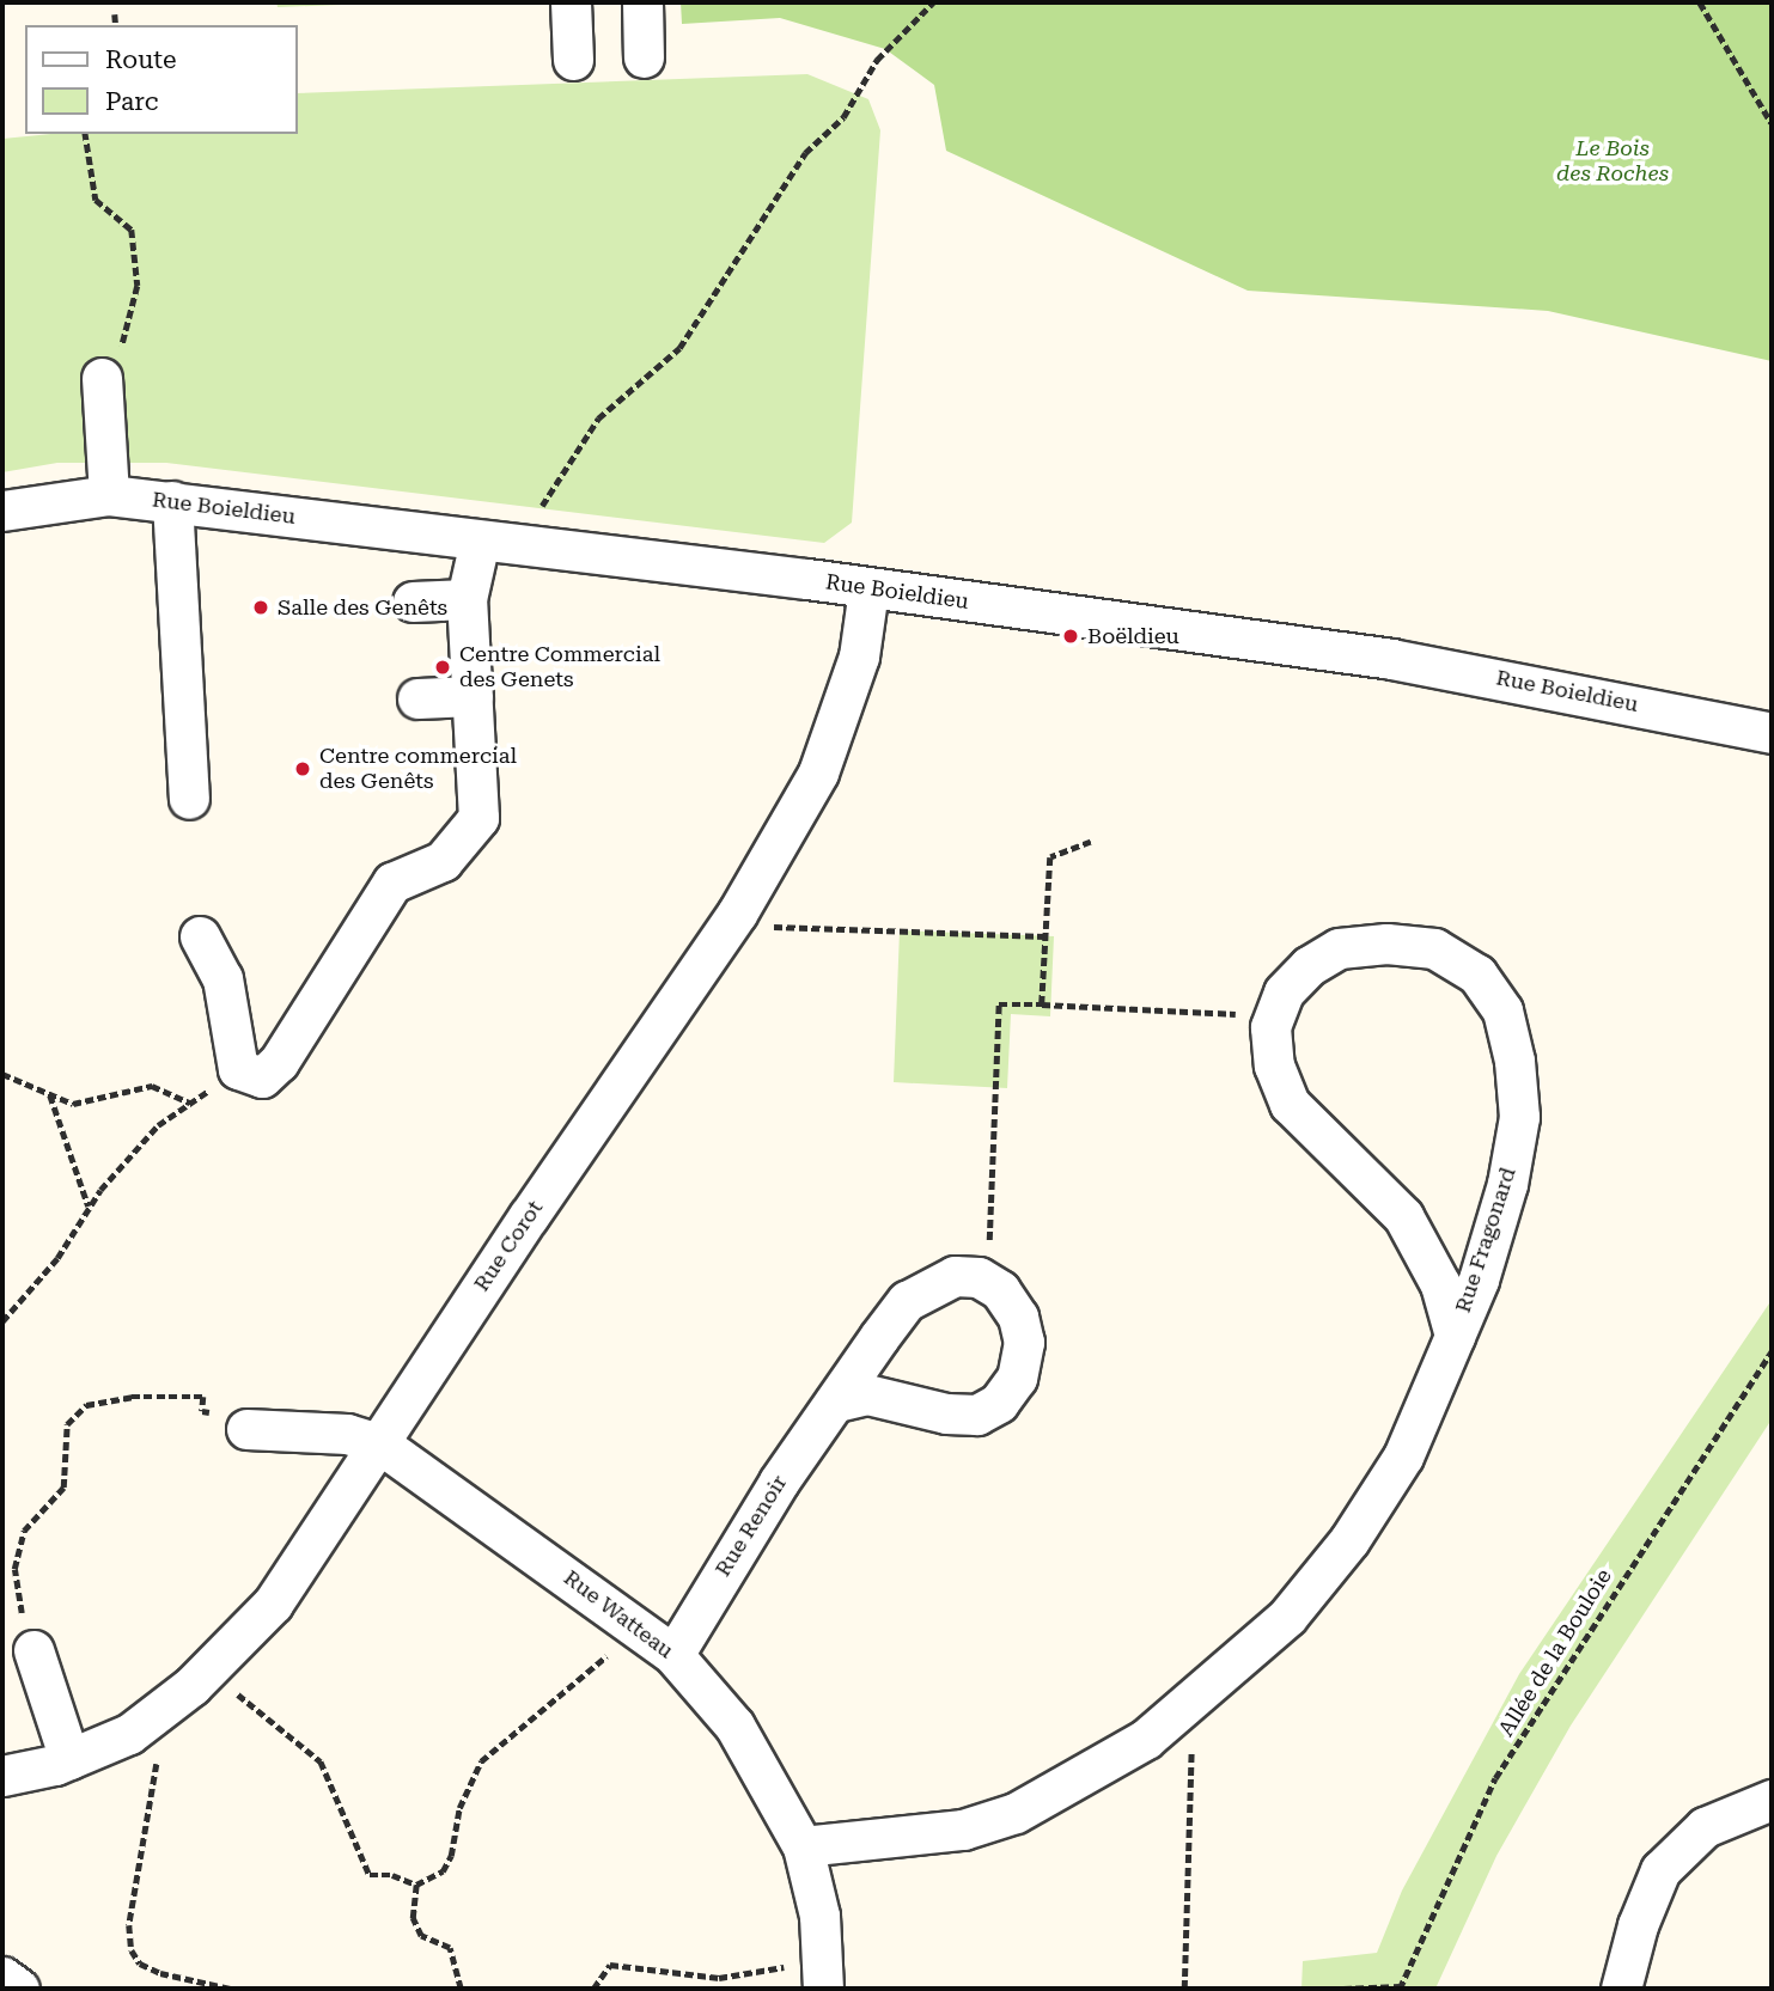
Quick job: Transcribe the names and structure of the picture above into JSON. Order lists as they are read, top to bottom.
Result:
{
  "streets": {
    "street": [
      "Rue Boieldieu",
      "Rue Fragonard",
      "Rue Corot",
      "Rue Renoir",
      "Rue Watteau"
    ],
    "path": ["Allée de la Bouloie"]
  },
  "crossings": [
    ["Rue Boieldieu", "Rue Corot"],
    ["Rue Fragonard", "Rue Watteau"],
    ["Rue Corot", "Rue Watteau"],
    ["Rue Renoir", "Rue Watteau"]
  ],
  "parks": ["Le Bois des Roches"],
  "places": [
    "Salle des Genêts",
    "Boëldieu",
    "Centre Commercial des Genets",
    "Centre commercial des Genêts"
  ],
  "legend": ["Route", "Parc"]
}
